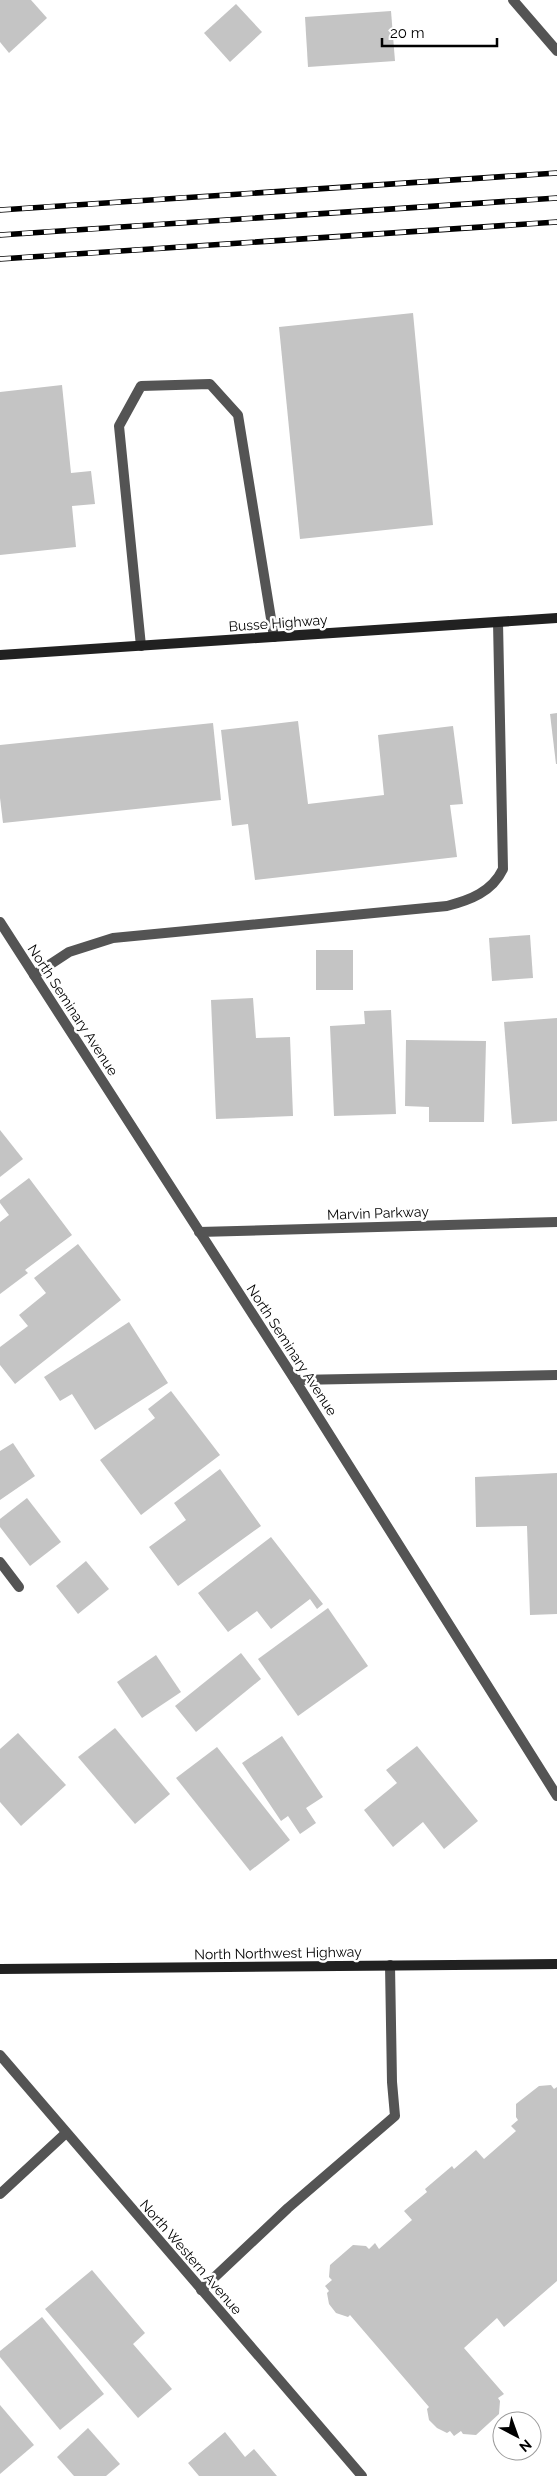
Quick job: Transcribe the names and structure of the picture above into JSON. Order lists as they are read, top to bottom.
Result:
{
  "streets": {
    "main road": ["Busse Highway", "North Northwest Highway"],
    "street": ["North Seminary Avenue", "Marvin Parkway", "North Western Avenue"]
  },
  "crossings": [
    ["North Seminary Avenue", "Marvin Parkway"]
  ],
  "scale_bar": "20 m",
  "north": "bottom right"
}
